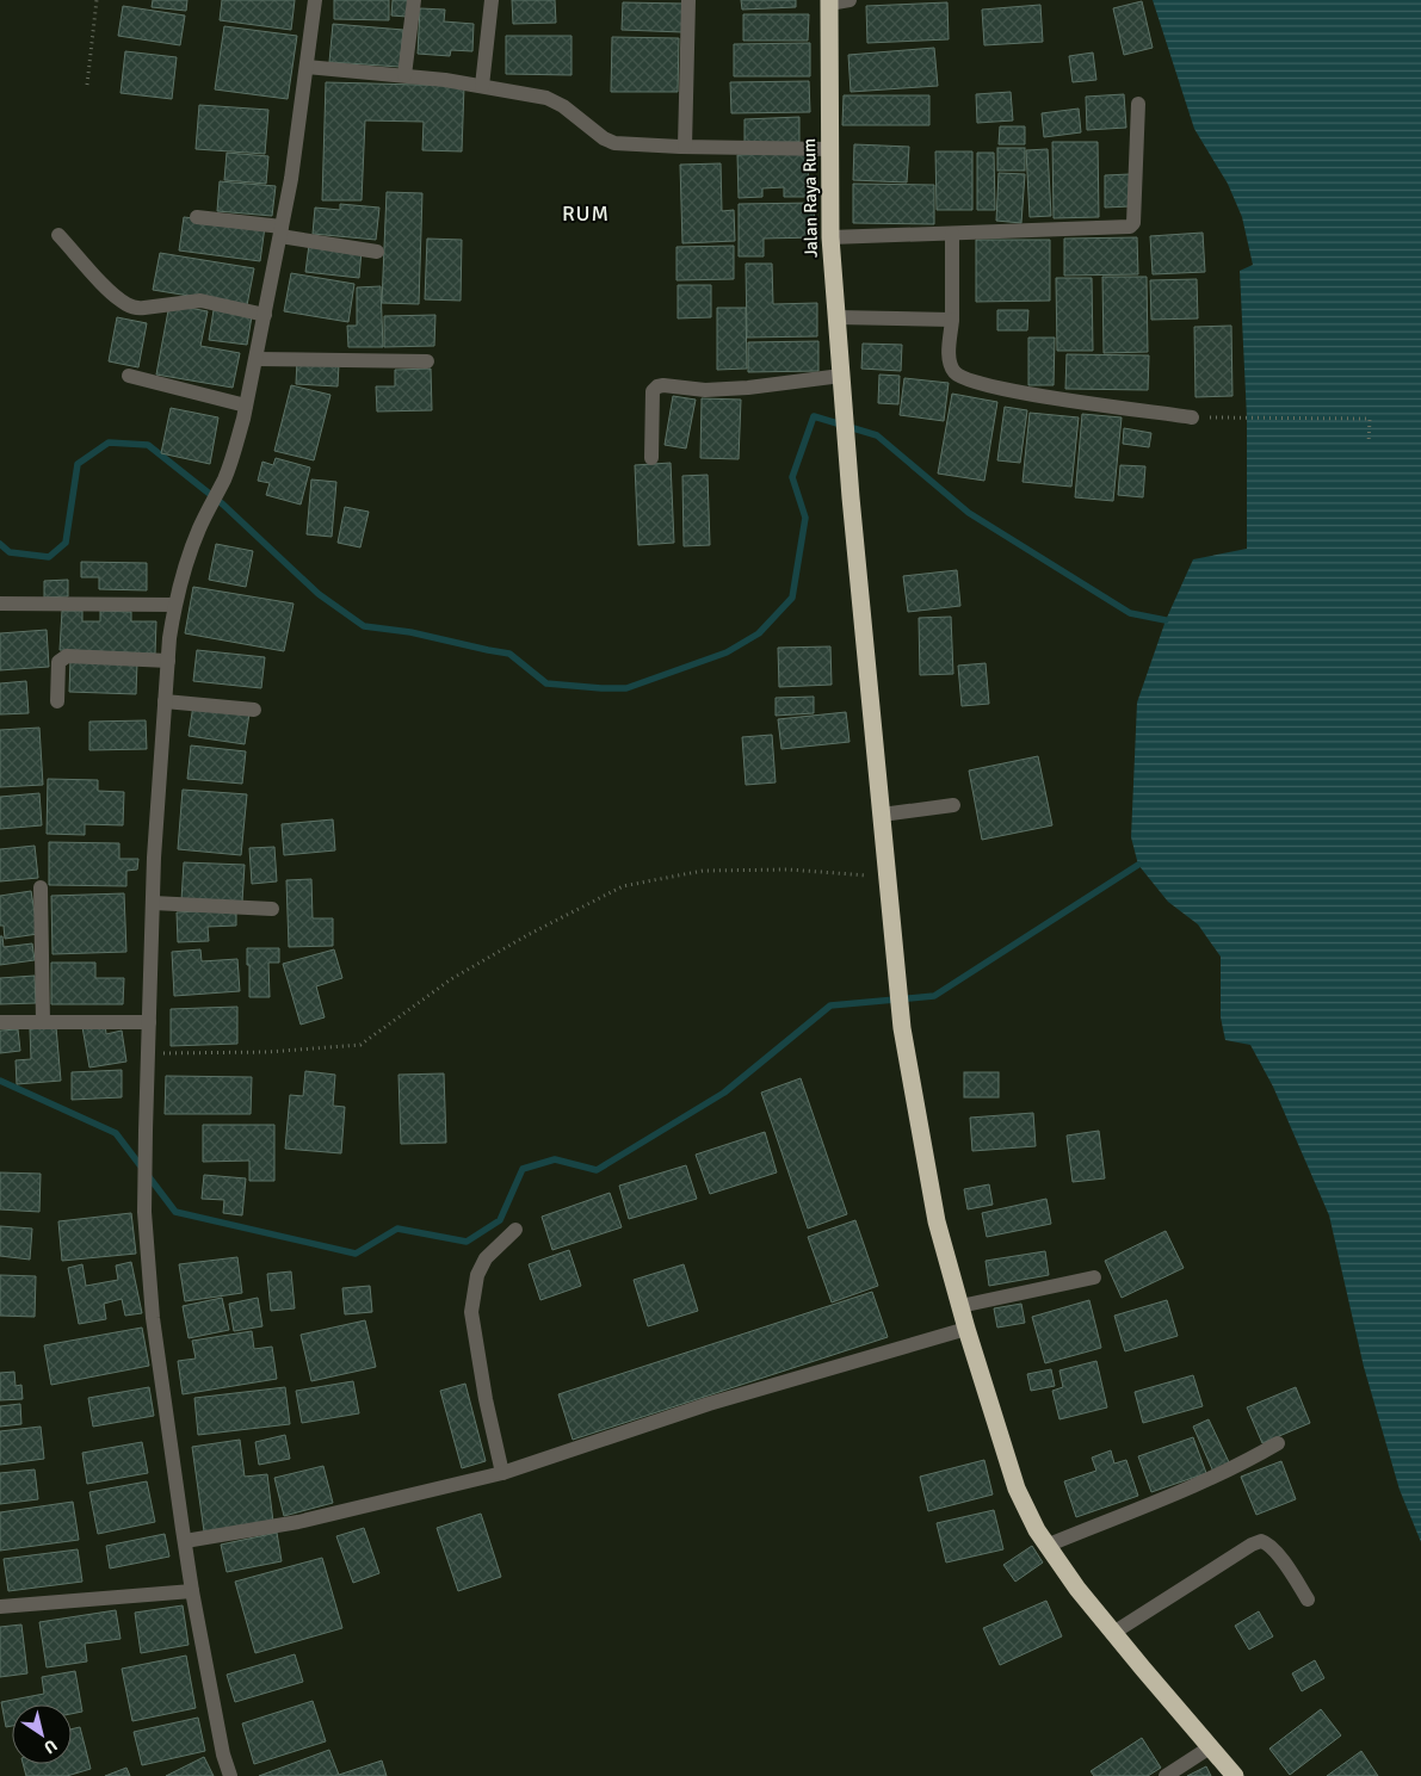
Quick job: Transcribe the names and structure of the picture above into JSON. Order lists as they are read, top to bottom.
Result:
{
  "streets": {
    "highway": ["Jalan Raya Rum"]
  },
  "districts": ["RUM"],
  "north": "bottom right"
}
